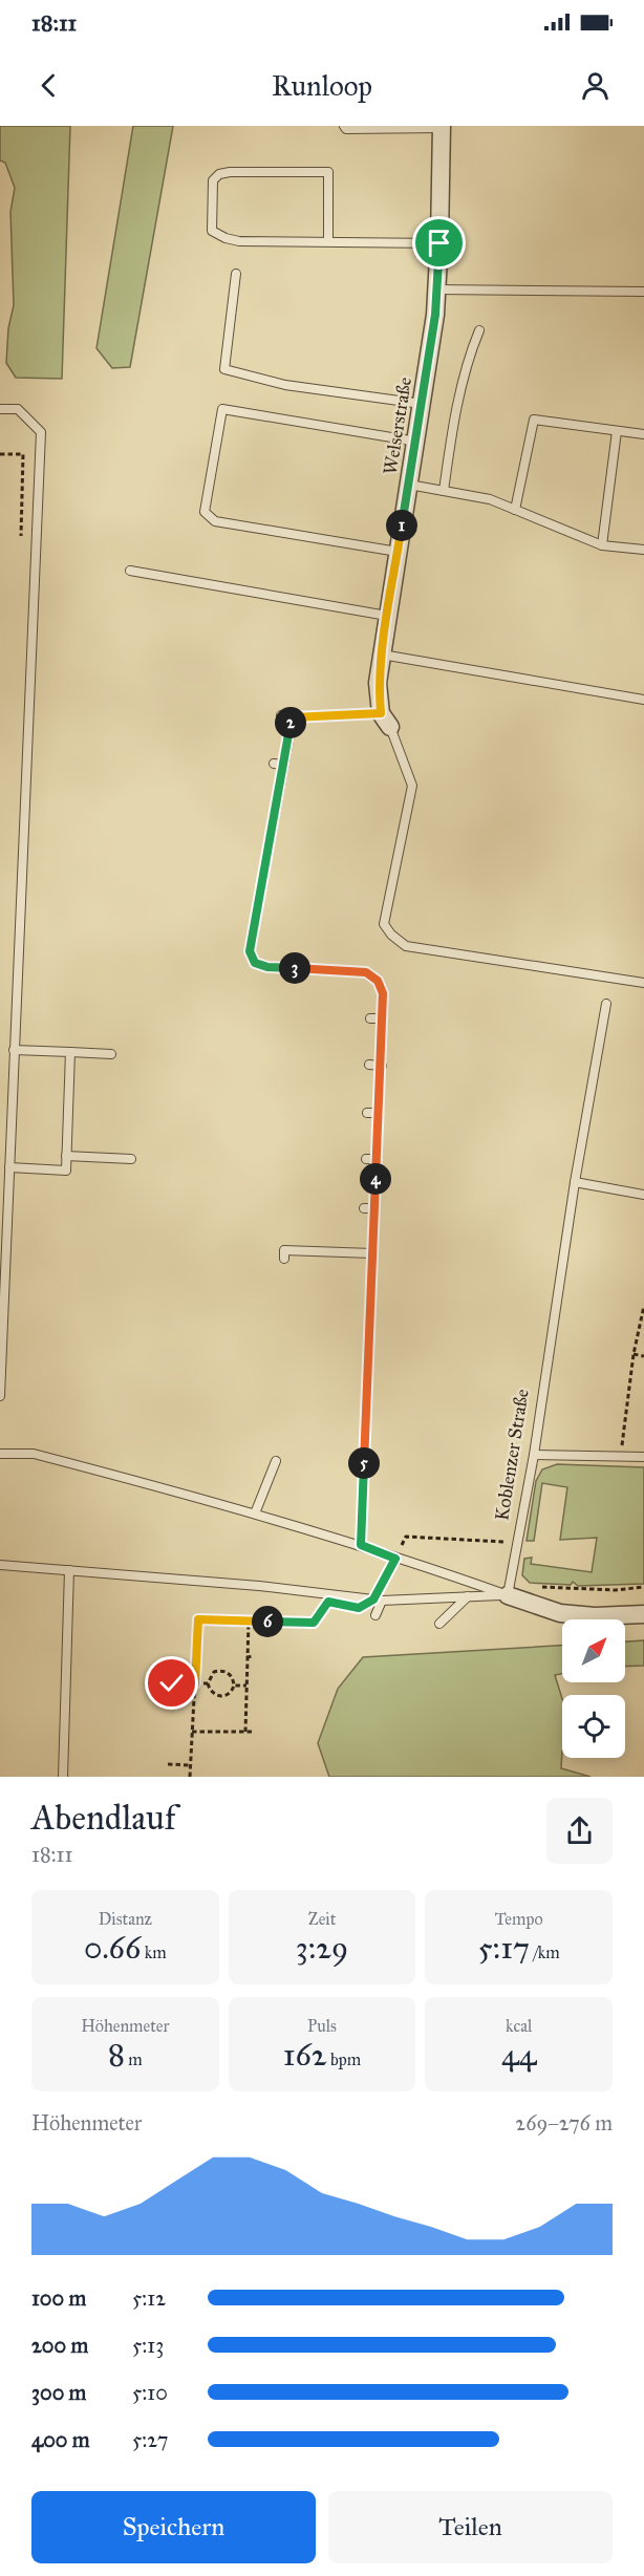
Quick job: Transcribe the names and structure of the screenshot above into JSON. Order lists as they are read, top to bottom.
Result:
{
  "streets": {
    "street": ["Welserstraße"],
    "lane": ["Koblenzer Straße"]
  },
  "north": "top right",
  "page": {
    "status": "18:11",
    "header": "Runloop",
    "pins": [
      "1",
      "2",
      "3",
      "4",
      "5",
      "6"
    ],
    "heading": ["Abendlauf", "18:11"],
    "stats": [
      ["Distanz", "0.66 km"],
      ["Zeit", "3:29"],
      ["Tempo", "5:17 /km"],
      ["Höhenmeter", "8 m"],
      ["Puls", "162 bpm"],
      ["kcal", "44"]
    ],
    "chart": ["Höhenmeter", "269–276 m"],
    "list": [
      {
        "name": "100 m",
        "note": "5:12"
      },
      {
        "name": "200 m",
        "note": "5:13"
      },
      {
        "name": "300 m",
        "note": "5:10"
      },
      {
        "name": "400 m",
        "note": "5:27"
      }
    ],
    "buttons": ["Speichern", "Teilen"]
  }
}
